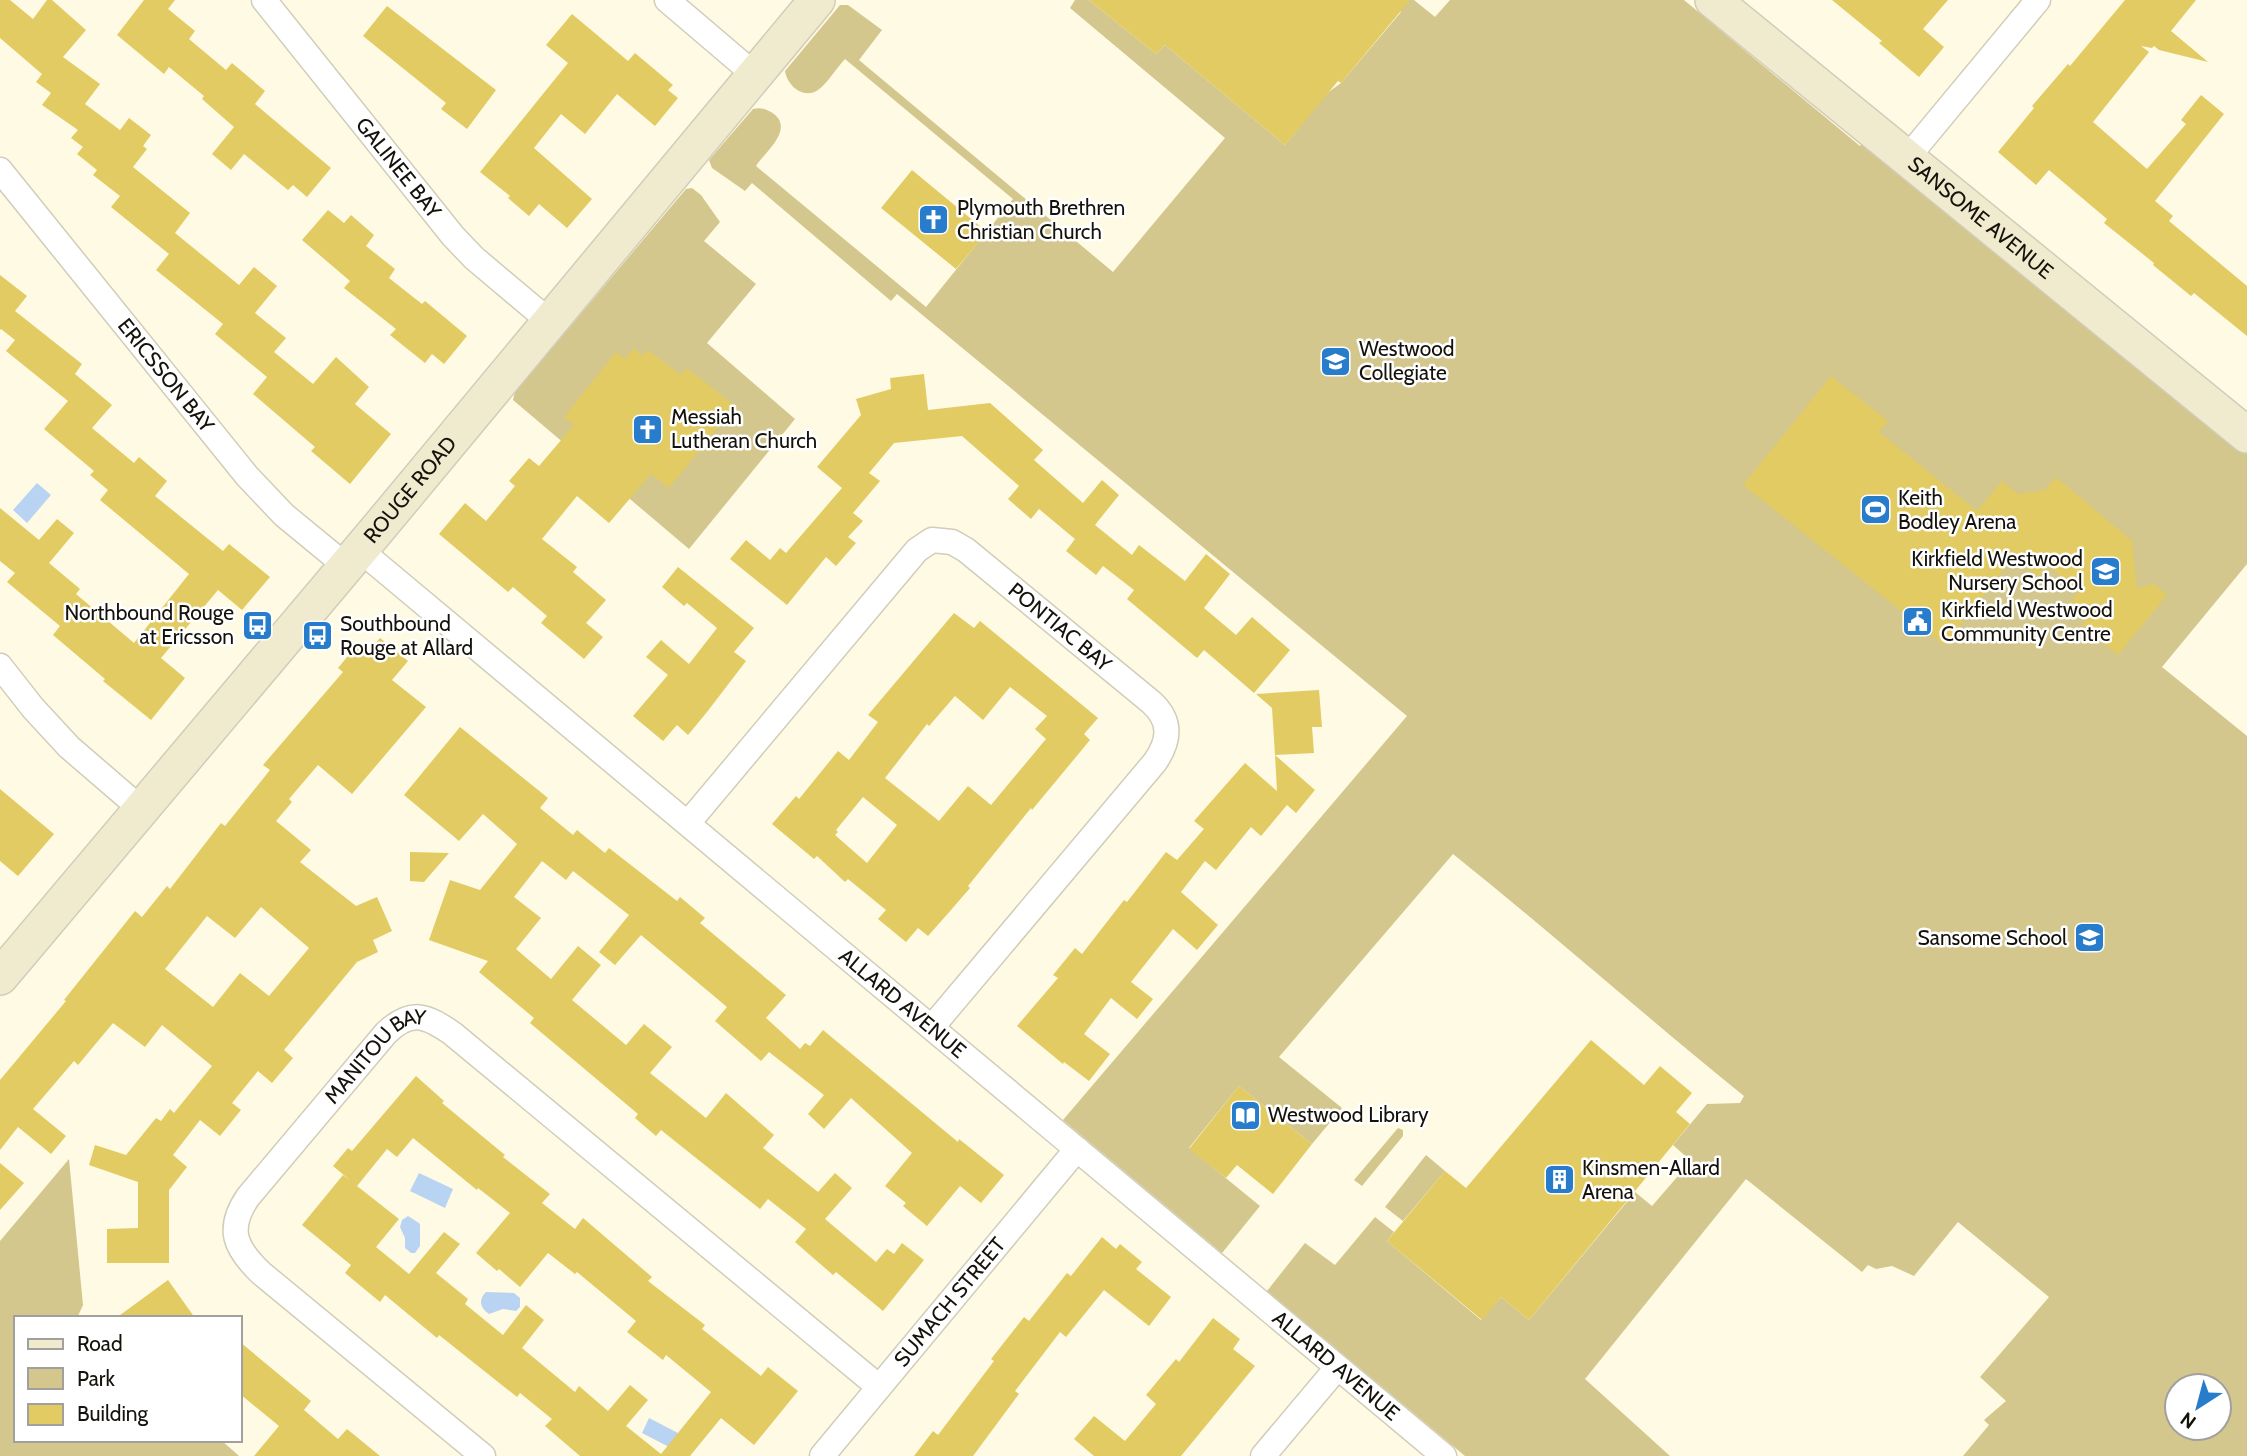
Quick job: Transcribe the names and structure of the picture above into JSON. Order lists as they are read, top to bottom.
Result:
{
  "streets": {
    "street": [
      "GALINEE BAY",
      "SANSOME AVENUE",
      "ERICSSON BAY",
      "ROUGE ROAD",
      "PONTIAC BAY",
      "ALLARD AVENUE",
      "MANITOU BAY",
      "SUMACH STREET"
    ]
  },
  "crossings": [
    ["GALINEE BAY", "ROUGE ROAD"],
    ["ERICSSON BAY", "ROUGE ROAD"],
    ["ERICSSON BAY", "ALLARD AVENUE"],
    ["ROUGE ROAD", "ALLARD AVENUE"],
    ["PONTIAC BAY", "ALLARD AVENUE"],
    ["ALLARD AVENUE", "SUMACH STREET"],
    ["MANITOU BAY", "SUMACH STREET"]
  ],
  "places": {
    "church": ["Plymouth Brethren Christian Church", "Messiah Lutheran Church"],
    "school or university": ["Westwood Collegiate", "Kirkfield Westwood Nursery School", "Sansome School"],
    "sports": ["Keith Bodley Arena"],
    "public building": ["Kirkfield Westwood Community Centre"],
    "bus stop": ["Northbound Rouge at Ericsson", "Southbound Rouge at Allard"],
    "library": ["Westwood Library"],
    "building": ["Kinsmen-Allard Arena"]
  },
  "legend": ["Road", "Park", "Building"],
  "north": "bottom left"
}
